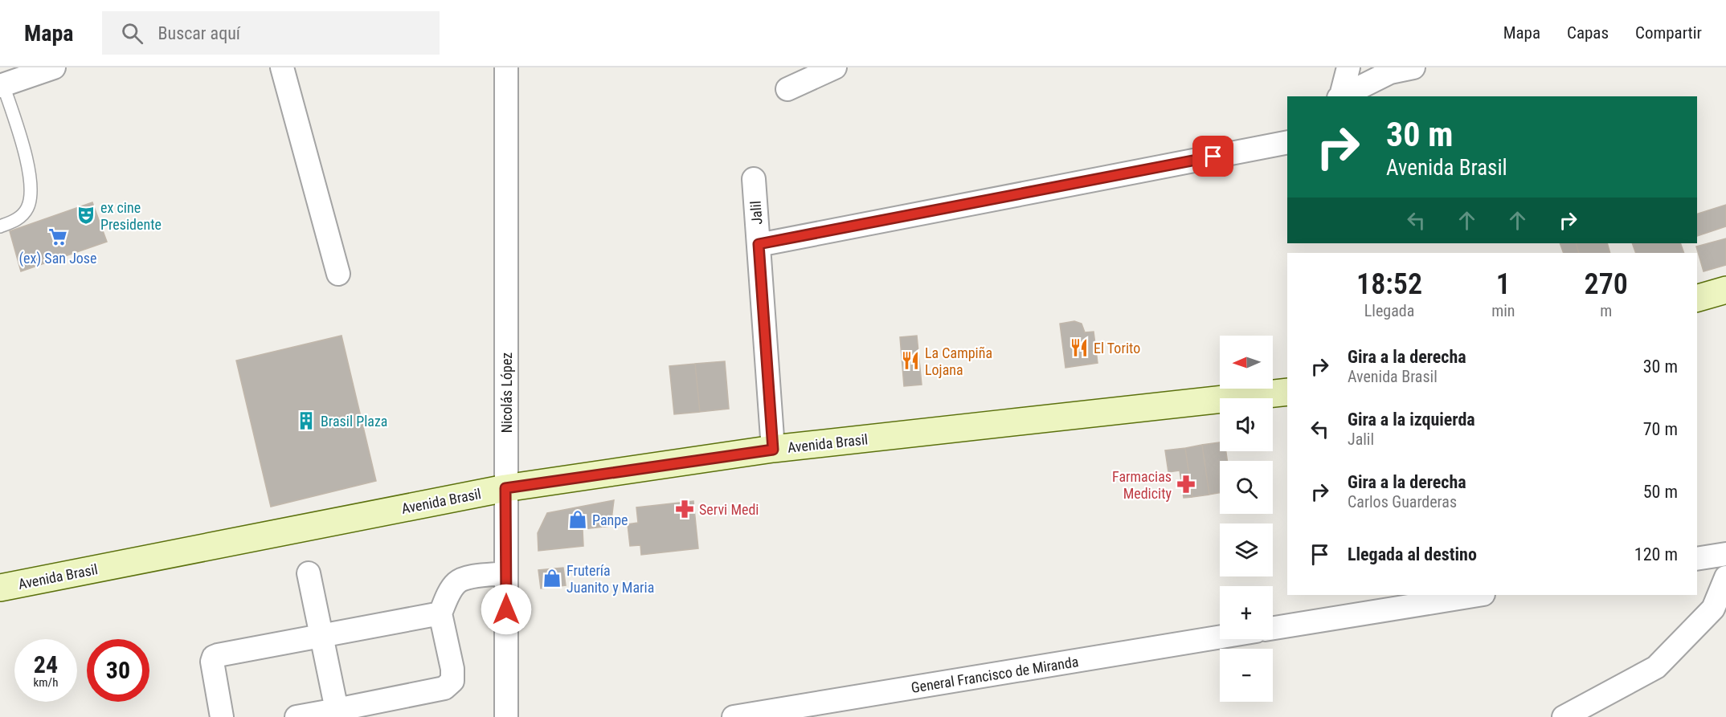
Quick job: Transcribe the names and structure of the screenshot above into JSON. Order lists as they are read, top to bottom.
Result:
{
  "streets": {
    "street": [
      "Jalil",
      "Nicolás López",
      "Avenida Brasil",
      "General Francisco de Miranda"
    ]
  },
  "crossings": [
    ["Jalil", "Avenida Brasil"],
    ["Nicolás López", "Avenida Brasil"]
  ],
  "places": {
    "theatre": ["ex cine Presidente"],
    "supermarket": ["(ex) San Jose"],
    "restaurant": ["El Torito", "La Campiña Lojana"],
    "building": ["Brasil Plaza"],
    "pharmacy": ["Farmacias Medicity", "Servi Medi"],
    "shop": ["Panpe", "Frutería Juanito y Maria"]
  },
  "north": "left",
  "page": {
    "header": "Mapa",
    "search": "Buscar aquí",
    "nav": ["Mapa", "Capas", "Compartir"],
    "turn": ["30 m", "Avenida Brasil"],
    "eta": [
      "18:52",
      "Llegada",
      "1",
      "min",
      "270",
      "m"
    ],
    "list": [
      {
        "name": "Gira a la derecha",
        "note": "Avenida Brasil",
        "value": "30 m"
      },
      {
        "name": "Gira a la izquierda",
        "note": "Jalil",
        "value": "70 m"
      },
      {
        "name": "Gira a la derecha",
        "note": "Carlos Guarderas",
        "value": "50 m"
      },
      {
        "name": "Llegada al destino",
        "value": "120 m"
      }
    ],
    "map_buttons": ["+", "−"],
    "speed": "24 km/h",
    "limit": "30"
  }
}
